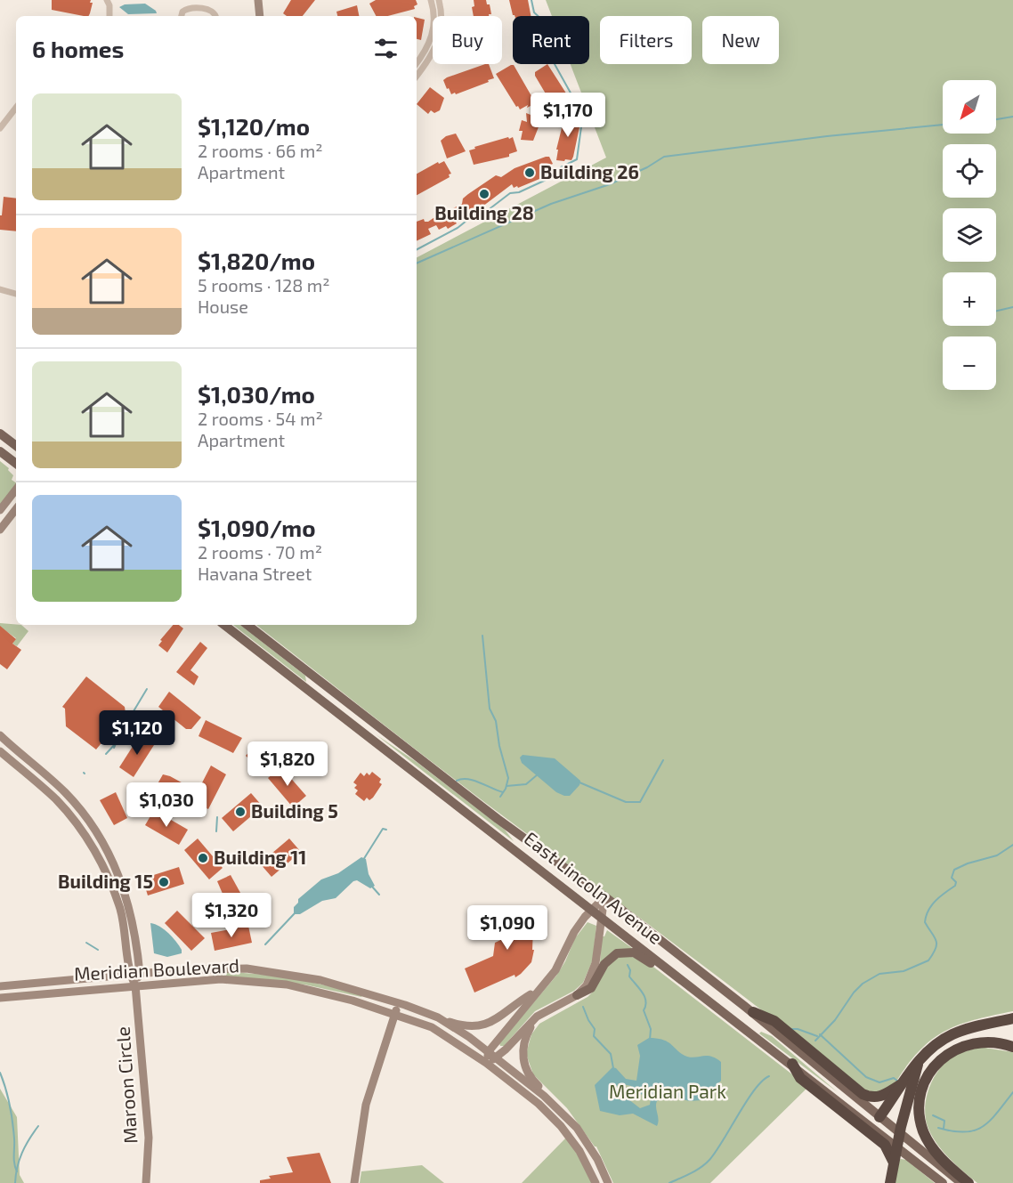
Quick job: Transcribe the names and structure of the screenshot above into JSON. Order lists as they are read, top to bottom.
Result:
{
  "streets": {
    "main road": ["East Lincoln Avenue", "Meridian Boulevard", "Maroon Circle"]
  },
  "crossings": [
    ["Meridian Boulevard", "Maroon Circle"]
  ],
  "parks": ["Meridian Park"],
  "places": [
    "Building 26",
    "Building 28",
    "Building 5",
    "Building 11",
    "Building 15"
  ],
  "north": "bottom left",
  "page": {
    "chip": [
      "Buy",
      "Rent",
      "Filters",
      "New"
    ],
    "heading": "6 homes",
    "map_buttons": ["+", "−"],
    "list": [
      {
        "name": "$1,120/mo",
        "note": "2 rooms · 66 m² · Apartment"
      },
      {
        "name": "$1,820/mo",
        "note": "5 rooms · 128 m² · House"
      },
      {
        "name": "$1,030/mo",
        "note": "2 rooms · 54 m² · Apartment"
      },
      {
        "name": "$1,090/mo",
        "note": "2 rooms · 70 m² · Havana Street"
      }
    ],
    "price": [
      "$1,170",
      "$1,120",
      "$1,820",
      "$1,030",
      "$1,320",
      "$1,090"
    ]
  }
}
